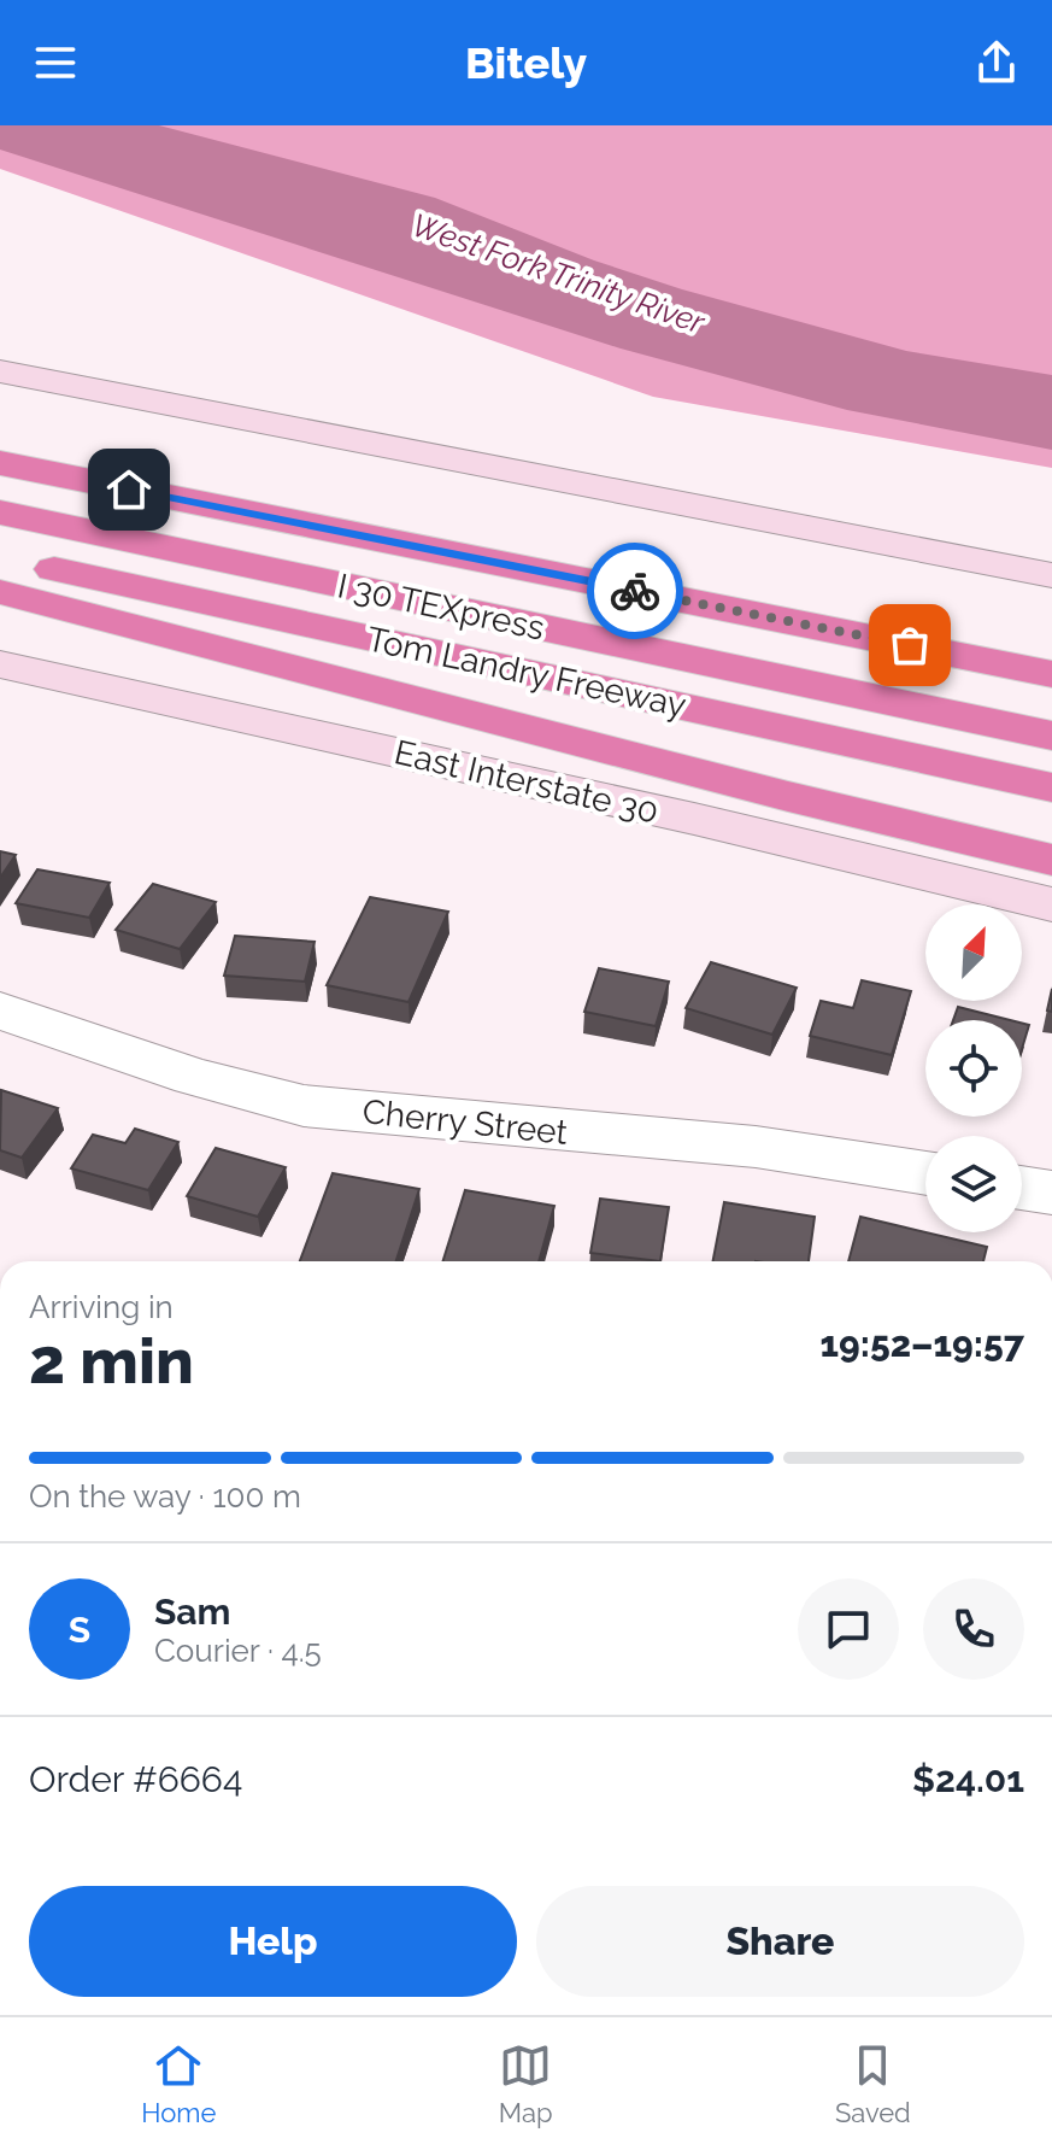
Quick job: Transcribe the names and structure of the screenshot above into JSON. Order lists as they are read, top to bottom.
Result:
{
  "streets": {
    "highway": ["I 30 TEXpress", "Tom Landry Freeway"],
    "main road": ["East Interstate 30"],
    "street": ["Cherry Street"]
  },
  "water": ["West Fork Trinity River"],
  "north": "top right",
  "page": {
    "header": "Bitely",
    "heading": ["2 min", "Arriving in", "19:52–19:57"],
    "panel": [
      "Sam",
      "Courier · 4.5",
      "Order #6664",
      "$24.01"
    ],
    "bar": "On the way · 100 m",
    "round": "S",
    "buttons": ["Help", "Share"],
    "tabs": ["Home", "Map", "Saved"]
  }
}
